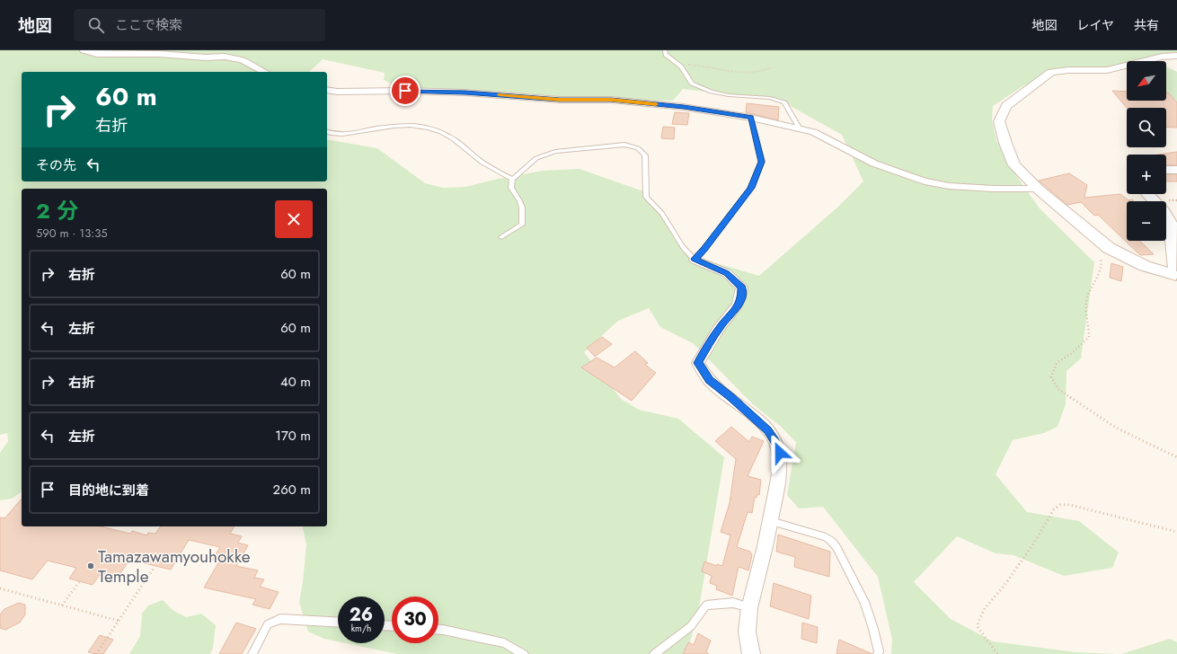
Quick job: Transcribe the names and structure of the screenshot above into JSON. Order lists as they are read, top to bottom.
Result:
{
  "places": ["Tamazawamyouhokke Temple"],
  "north": "bottom left",
  "page": {
    "header": "地図",
    "search": "ここで検索",
    "nav": ["地図", "レイヤ", "共有"],
    "map_buttons": ["+", "−"],
    "turn": ["60 m", "右折"],
    "then": "その先",
    "heading": ["2 分", "590 m · 13:35"],
    "list": [
      {
        "name": "右折",
        "value": "60 m"
      },
      {
        "name": "左折",
        "value": "60 m"
      },
      {
        "name": "右折",
        "value": "40 m"
      },
      {
        "name": "左折",
        "value": "170 m"
      },
      {
        "name": "目的地に到着",
        "value": "260 m"
      }
    ],
    "speed": "26 km/h",
    "limit": "30"
  }
}
